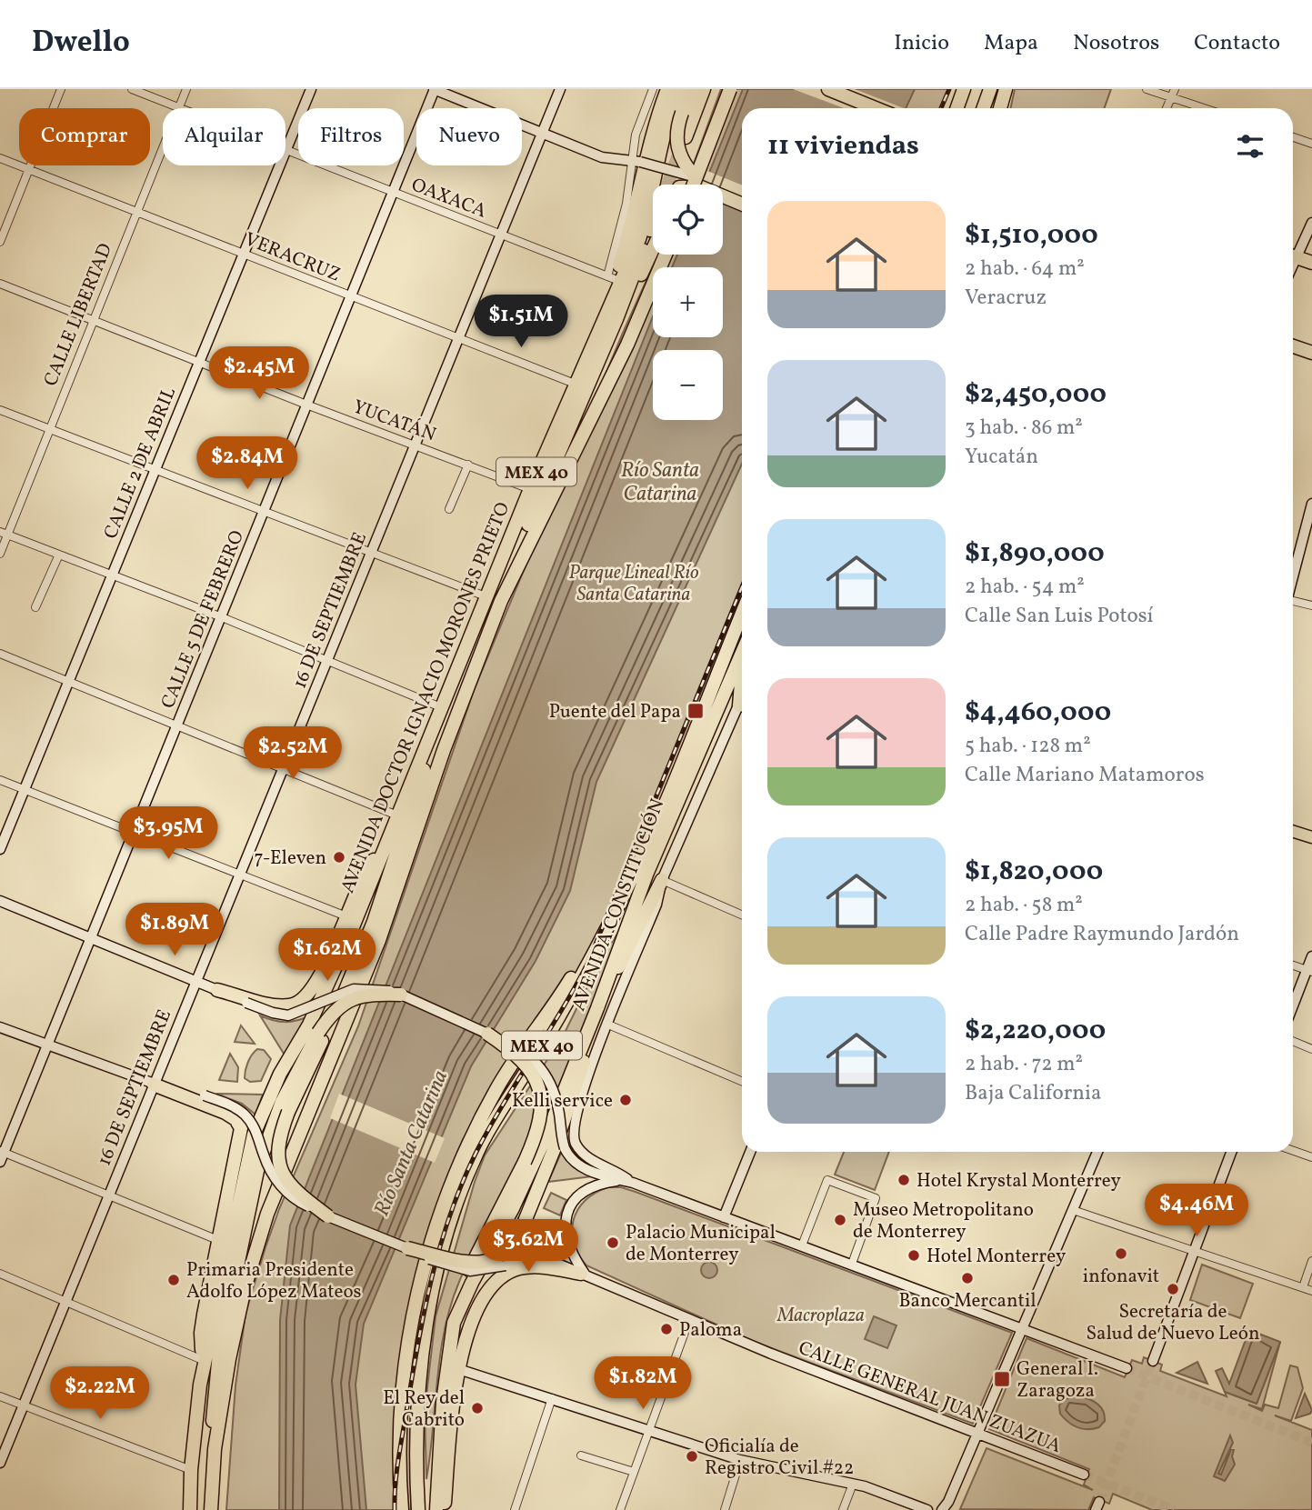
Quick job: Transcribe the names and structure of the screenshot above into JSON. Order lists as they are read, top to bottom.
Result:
{
  "streets": {
    "highway": ["MEX 40", "AVENIDA DOCTOR IGNACIO MORONES PRIETO", "AVENIDA CONSTITUCIÓN"],
    "street": [
      "OAXACA",
      "VERACRUZ",
      "CALLE LIBERTAD",
      "YUCATÁN",
      "CALLE 2 DE ABRIL",
      "16 DE SEPTIEMBRE",
      "CALLE 5 DE FEBRERO",
      "CALLE GENERAL JUAN ZUAZUA"
    ]
  },
  "crossings": [
    ["OAXACA", "CALLE LIBERTAD"],
    ["OAXACA", "CALLE 2 DE ABRIL"],
    ["OAXACA", "16 DE SEPTIEMBRE"],
    ["OAXACA", "CALLE 5 DE FEBRERO"],
    ["VERACRUZ", "CALLE LIBERTAD"],
    ["VERACRUZ", "CALLE 2 DE ABRIL"],
    ["VERACRUZ", "16 DE SEPTIEMBRE"],
    ["VERACRUZ", "CALLE 5 DE FEBRERO"],
    ["VERACRUZ", "AVENIDA DOCTOR IGNACIO MORONES PRIETO"],
    ["CALLE LIBERTAD", "YUCATÁN"],
    ["YUCATÁN", "CALLE 2 DE ABRIL"],
    ["YUCATÁN", "MEX 40"],
    ["YUCATÁN", "16 DE SEPTIEMBRE"],
    ["YUCATÁN", "CALLE 5 DE FEBRERO"],
    ["YUCATÁN", "AVENIDA DOCTOR IGNACIO MORONES PRIETO"],
    ["MEX 40", "AVENIDA DOCTOR IGNACIO MORONES PRIETO"],
    ["16 DE SEPTIEMBRE", "CALLE GENERAL JUAN ZUAZUA"],
    ["CALLE 5 DE FEBRERO", "CALLE GENERAL JUAN ZUAZUA"]
  ],
  "water": ["Río Santa Catarina"],
  "parks": ["Parque Lineal Río Santa Catarina", "Macroplaza"],
  "places": {
    "transit": ["Puente del Papa", "General I. Zaragoza"],
    "other": [
      "7-Eleven",
      "Kelli service",
      "Hotel Krystal Monterrey",
      "Museo Metropolitano de Monterrey",
      "Palacio Municipal de Monterrey",
      "infonavit",
      "Hotel Monterrey",
      "Banco Mercantil",
      "Primaria Presidente Adolfo López Mateos",
      "Secretaría de Salud de Nuevo León",
      "Paloma",
      "El Rey del Cabrito",
      "Oficialía de Registro Civil #22"
    ]
  },
  "page": {
    "header": "Dwello",
    "nav": [
      "Inicio",
      "Mapa",
      "Nosotros",
      "Contacto"
    ],
    "chip": [
      "Comprar",
      "Alquilar",
      "Filtros",
      "Nuevo"
    ],
    "heading": "11 viviendas",
    "map_buttons": ["+", "−"],
    "list": [
      {
        "name": "$1,510,000",
        "note": "2 hab. · 64 m² · Veracruz"
      },
      {
        "name": "$2,450,000",
        "note": "3 hab. · 86 m² · Yucatán"
      },
      {
        "name": "$1,890,000",
        "note": "2 hab. · 54 m² · Calle San Luis Potosí"
      },
      {
        "name": "$4,460,000",
        "note": "5 hab. · 128 m² · Calle Mariano Matamoros"
      },
      {
        "name": "$1,820,000",
        "note": "2 hab. · 58 m² · Calle Padre Raymundo Jardón"
      },
      {
        "name": "$2,220,000",
        "note": "2 hab. · 72 m² · Baja California"
      }
    ],
    "price": [
      "$1.51M",
      "$2.45M",
      "$2.84M",
      "$2.52M",
      "$3.95M",
      "$1.89M",
      "$1.62M",
      "$4.46M",
      "$3.62M",
      "$1.82M",
      "$2.22M"
    ]
  }
}
